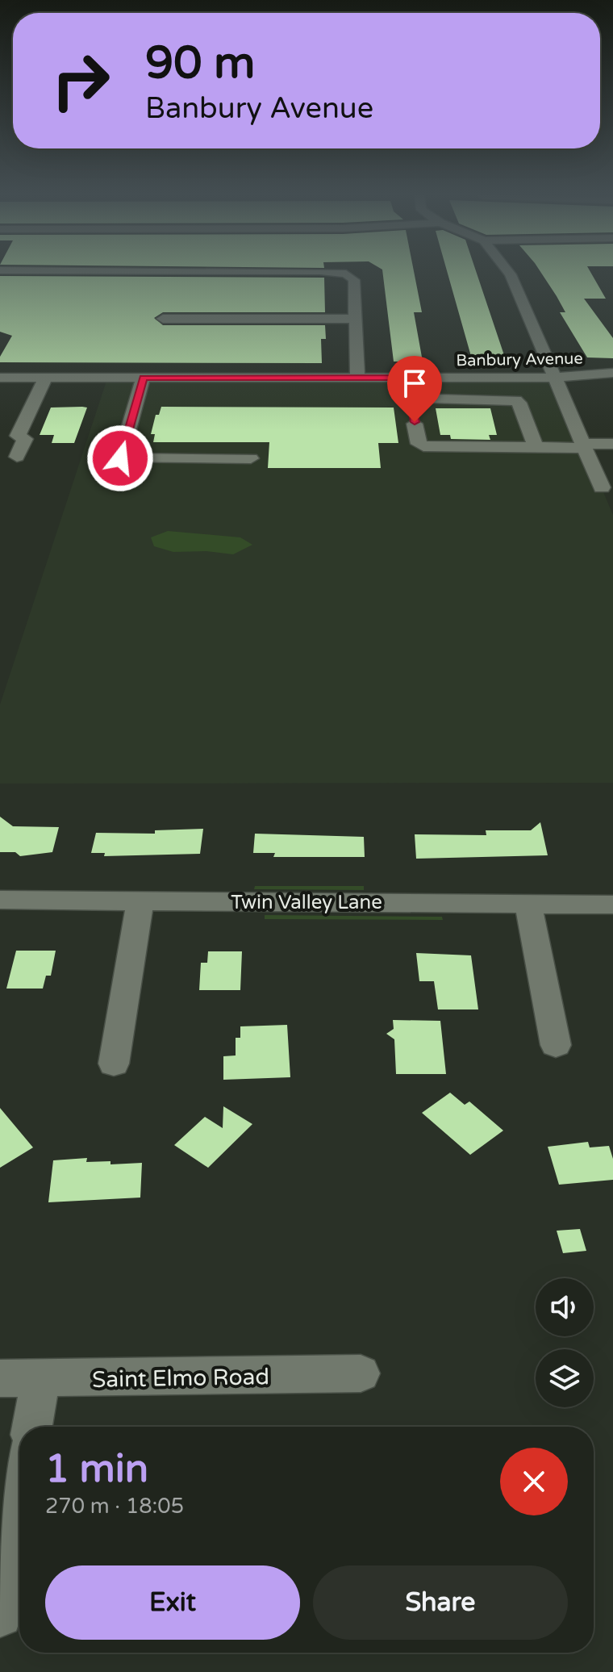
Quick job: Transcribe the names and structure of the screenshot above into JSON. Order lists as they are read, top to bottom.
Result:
{
  "streets": {
    "street": ["Banbury Avenue", "Twin Valley Lane", "Saint Elmo Road"]
  },
  "page": {
    "turn": ["90 m", "Banbury Avenue"],
    "heading": ["1 min", "270 m · 18:05"],
    "buttons": ["Exit", "Share"]
  }
}
